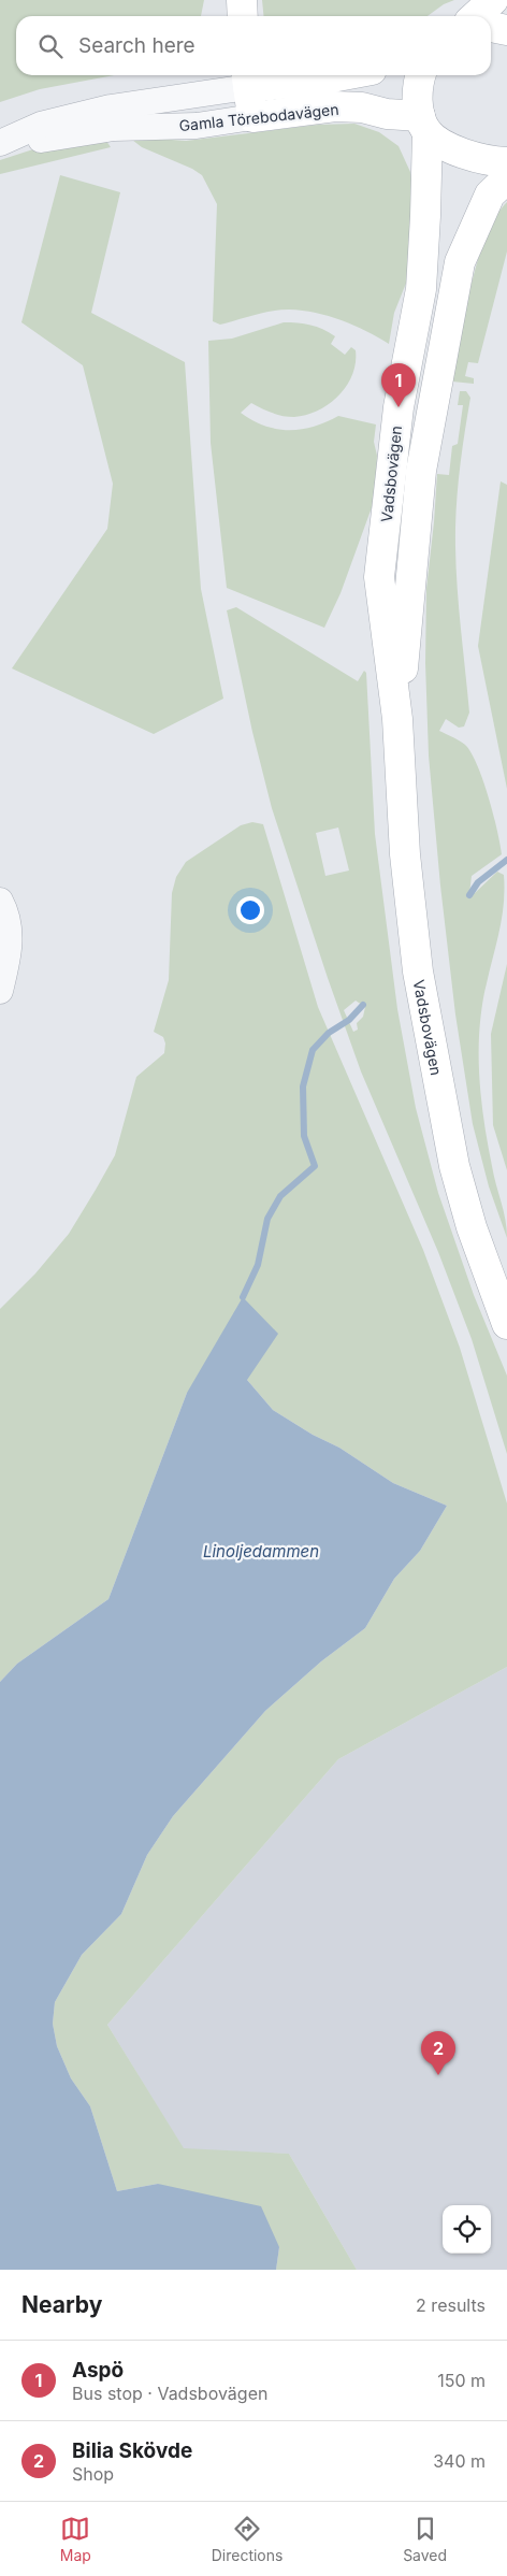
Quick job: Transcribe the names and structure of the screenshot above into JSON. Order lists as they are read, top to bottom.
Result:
{
  "streets": {
    "main road": ["Gamla Törebodavägen", "Vadsbovägen"]
  },
  "crossings": [
    ["Gamla Törebodavägen", "Vadsbovägen"]
  ],
  "water": ["Linoljedammen"],
  "page": {
    "search": "Search here",
    "pins": ["1", "2"],
    "heading": ["Nearby", "2 results"],
    "list": [
      {
        "mark": "1",
        "name": "Aspö",
        "note": "Bus stop · Vadsbovägen",
        "value": "150 m"
      },
      {
        "mark": "2",
        "name": "Bilia Skövde",
        "note": "Shop",
        "value": "340 m"
      }
    ],
    "nav": ["Map", "Directions", "Saved"]
  }
}
